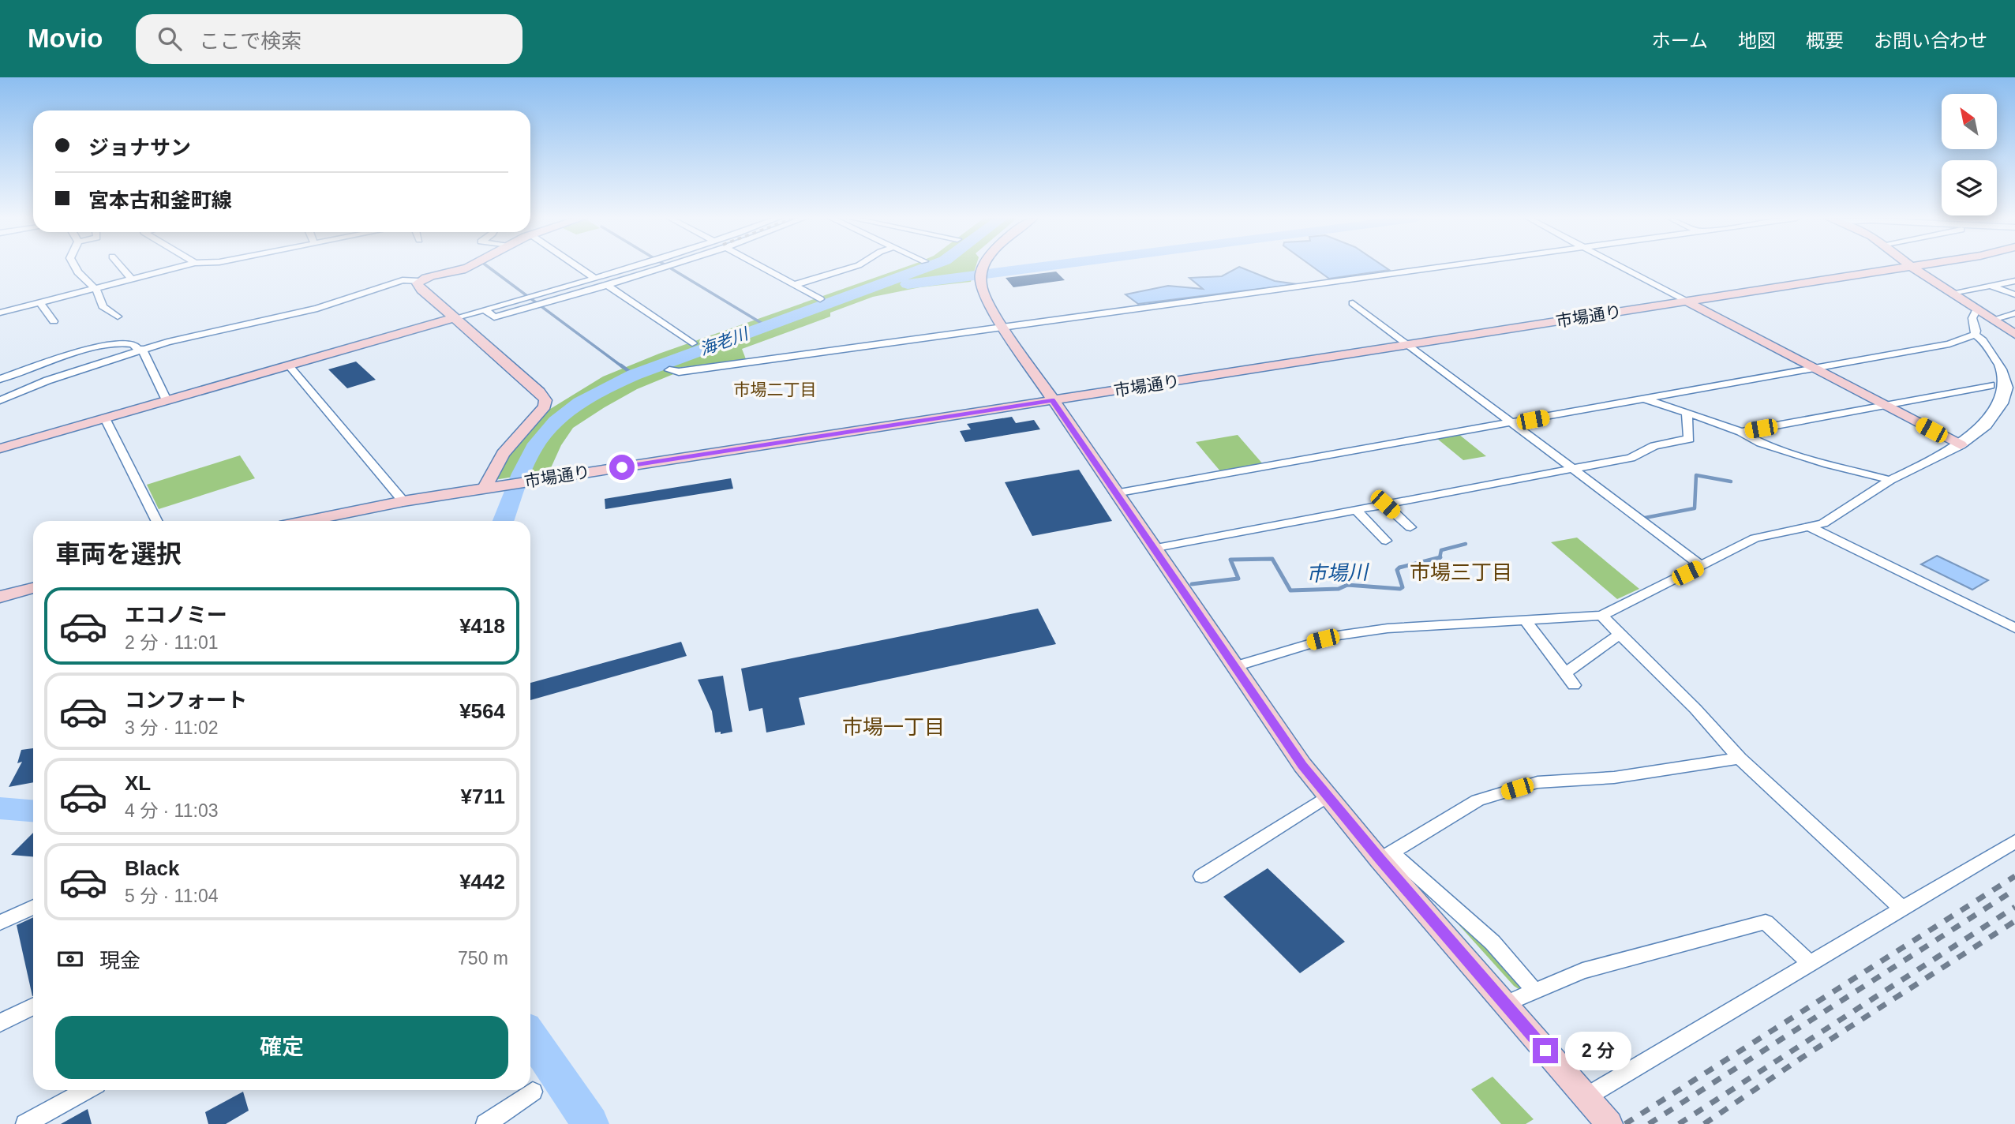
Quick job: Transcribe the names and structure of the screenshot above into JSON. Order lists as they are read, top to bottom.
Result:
{
  "streets": {
    "street": ["市場通り"]
  },
  "districts": ["市場二丁目", "市場三丁目", "市場一丁目"],
  "water": ["海老川", "市場川"],
  "north": "top left",
  "page": {
    "header": "Movio",
    "search": "ここで検索",
    "nav": [
      "ホーム",
      "地図",
      "概要",
      "お問い合わせ"
    ],
    "banner": ["ジョナサン", "宮本古和釜町線"],
    "heading": "車両を選択",
    "list": [
      {
        "name": "エコノミー",
        "note": "2 分 · 11:01",
        "value": "¥418"
      },
      {
        "name": "コンフォート",
        "note": "3 分 · 11:02",
        "value": "¥564"
      },
      {
        "name": "XL",
        "note": "4 分 · 11:03",
        "value": "¥711"
      },
      {
        "name": "Black",
        "note": "5 分 · 11:04",
        "value": "¥442"
      }
    ],
    "pay": ["現金", "750 m"],
    "buttons": "確定",
    "bubble": "2 分"
  }
}
